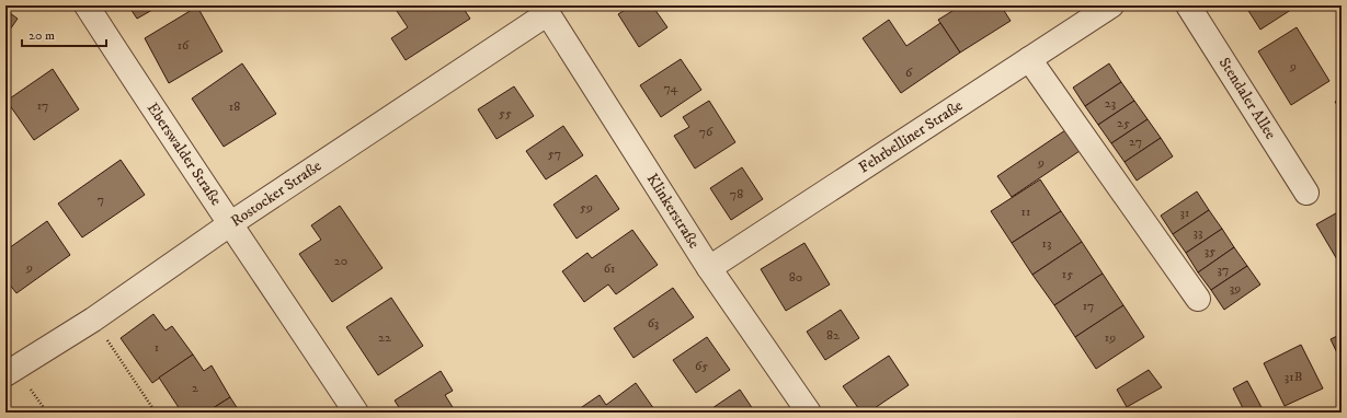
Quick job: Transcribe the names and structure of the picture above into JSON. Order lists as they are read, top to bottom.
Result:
{
  "streets": {
    "street": [
      "Stendaler Allee",
      "Fehrbelliner Straße",
      "Eberswalder Straße",
      "Rostocker Straße",
      "Klinkerstraße"
    ]
  },
  "crossings": [
    ["Fehrbelliner Straße", "Klinkerstraße"],
    ["Eberswalder Straße", "Rostocker Straße"],
    ["Rostocker Straße", "Klinkerstraße"]
  ],
  "house_numbers": [
    "16",
    "9",
    "6",
    "74",
    "23",
    "17",
    "18",
    "55",
    "25",
    "76",
    "27",
    "57",
    "9",
    "78",
    "7",
    "59",
    "11",
    "31",
    "33",
    "13",
    "35",
    "20",
    "9",
    "61",
    "37",
    "15",
    "80",
    "39",
    "17",
    "63",
    "82",
    "22",
    "19",
    "1",
    "65",
    "31B",
    "2"
  ],
  "scale_bar": "20 m"
}
